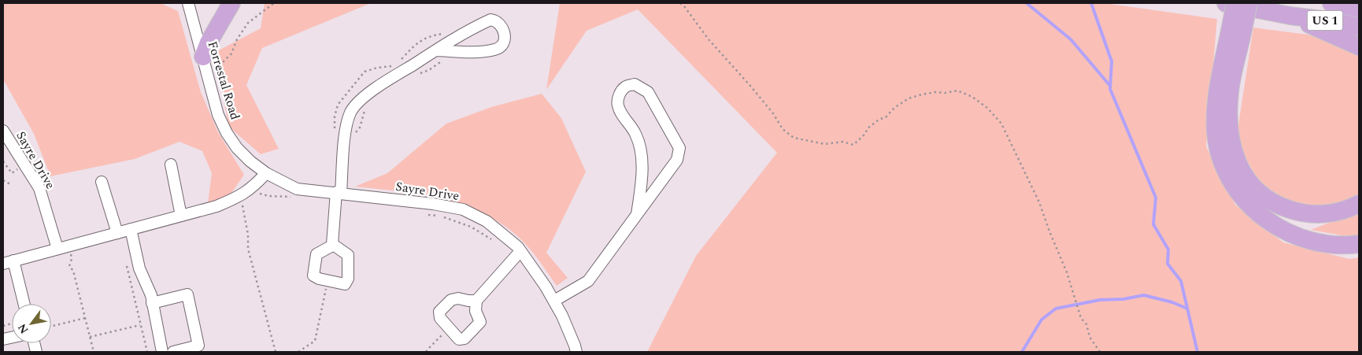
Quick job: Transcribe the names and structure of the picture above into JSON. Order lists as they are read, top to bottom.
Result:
{
  "streets": {
    "highway": ["US 1"],
    "street": ["Forrestal Road", "Sayre Drive"]
  },
  "crossings": [
    ["Forrestal Road", "Sayre Drive"]
  ],
  "north": "bottom left"
}
